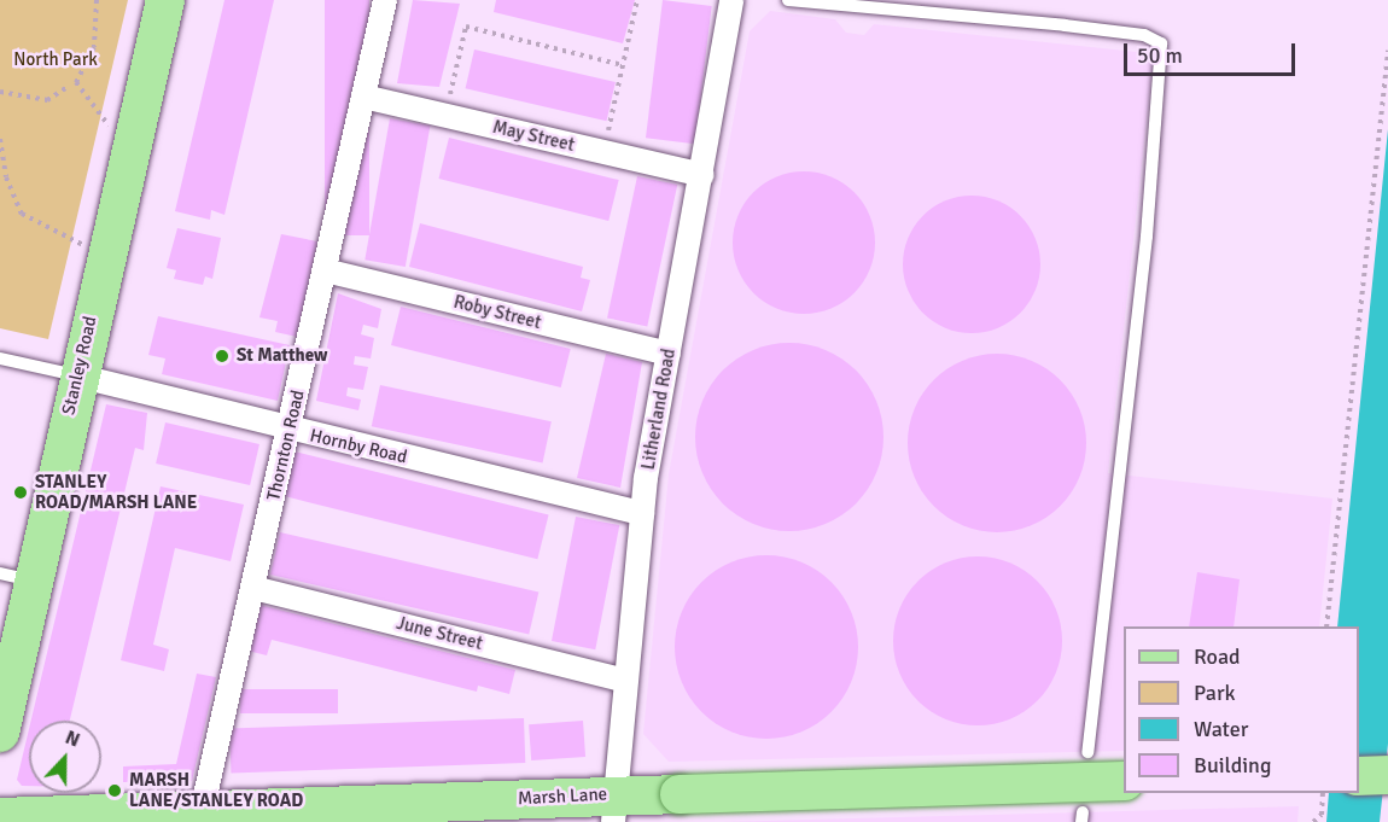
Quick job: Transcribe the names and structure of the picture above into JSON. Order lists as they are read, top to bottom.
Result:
{
  "streets": {
    "main road": ["Stanley Road", "Marsh Lane"],
    "street": [
      "May Street",
      "Roby Street",
      "Litherland Road",
      "Thornton Road",
      "Hornby Road",
      "June Street"
    ]
  },
  "crossings": [
    ["May Street", "Litherland Road"],
    ["May Street", "Thornton Road"],
    ["Roby Street", "Litherland Road"],
    ["Roby Street", "Thornton Road"],
    ["Stanley Road", "Hornby Road"],
    ["Litherland Road", "Hornby Road"],
    ["Litherland Road", "June Street"],
    ["Litherland Road", "Marsh Lane"],
    ["Thornton Road", "Hornby Road"],
    ["Thornton Road", "June Street"],
    ["Thornton Road", "Marsh Lane"]
  ],
  "parks": ["North Park"],
  "places": ["St Matthew", "STANLEY ROAD/MARSH LANE", "MARSH LANE/STANLEY ROAD"],
  "legend": [
    "Road",
    "Park",
    "Water",
    "Building"
  ],
  "scale_bar": "50 m",
  "north": "top"
}
